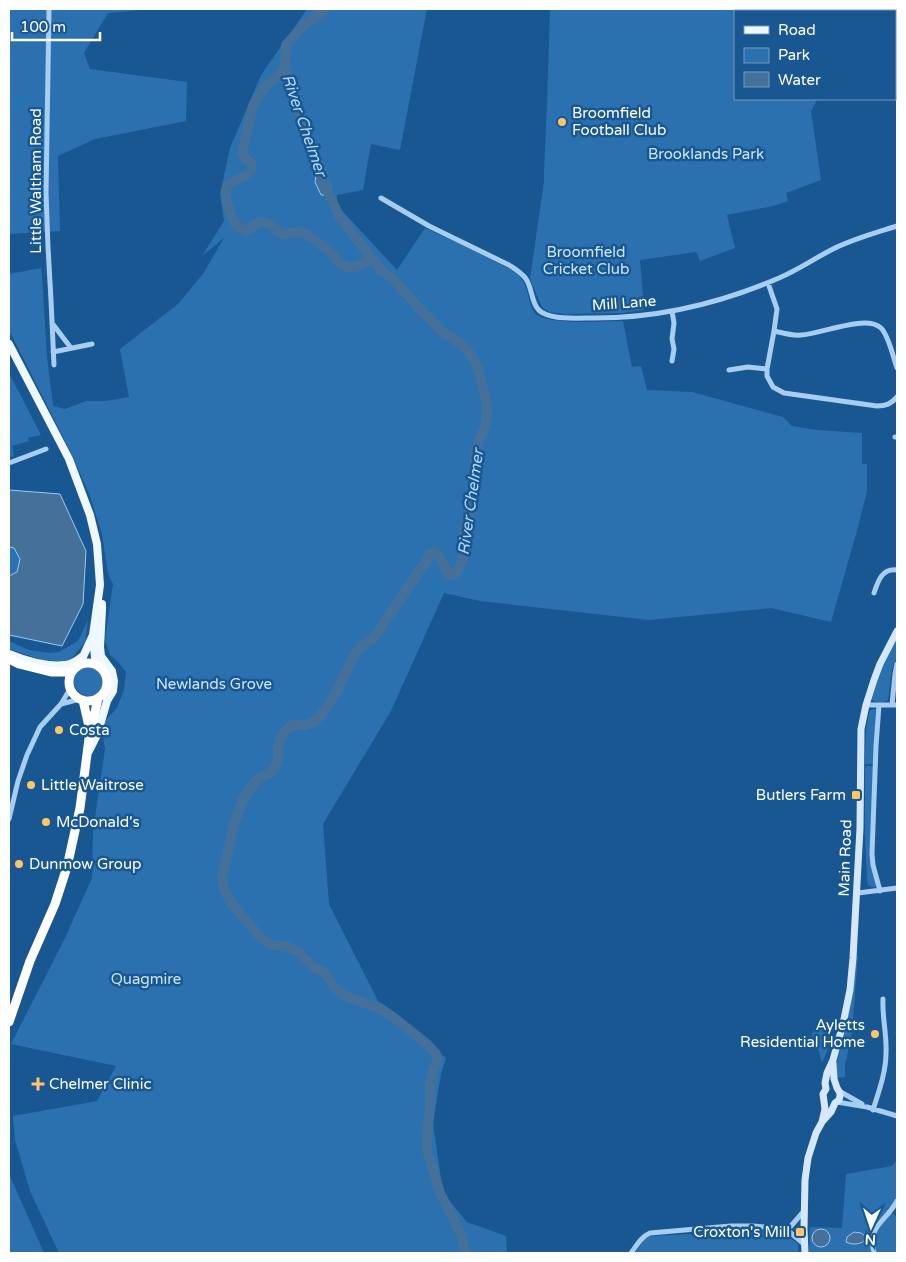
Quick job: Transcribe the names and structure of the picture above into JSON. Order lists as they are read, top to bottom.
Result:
{
  "streets": {
    "main road": ["Main Road"],
    "street": ["Little Waltham Road", "Mill Lane"]
  },
  "water": ["River Chelmer"],
  "parks": [
    "Brooklands Park",
    "Broomfield Cricket Club",
    "Newlands Grove",
    "Quagmire"
  ],
  "places": {
    "other": [
      "Broomfield Football Club",
      "Costa",
      "Little Waitrose",
      "McDonald's",
      "Dunmow Group",
      "Ayletts Residential Home"
    ],
    "transit": ["Butlers Farm", "Croxton's Mill"],
    "health": ["Chelmer Clinic"]
  },
  "legend": ["Road", "Park", "Water"],
  "scale_bar": "100 m",
  "north": "bottom"
}
